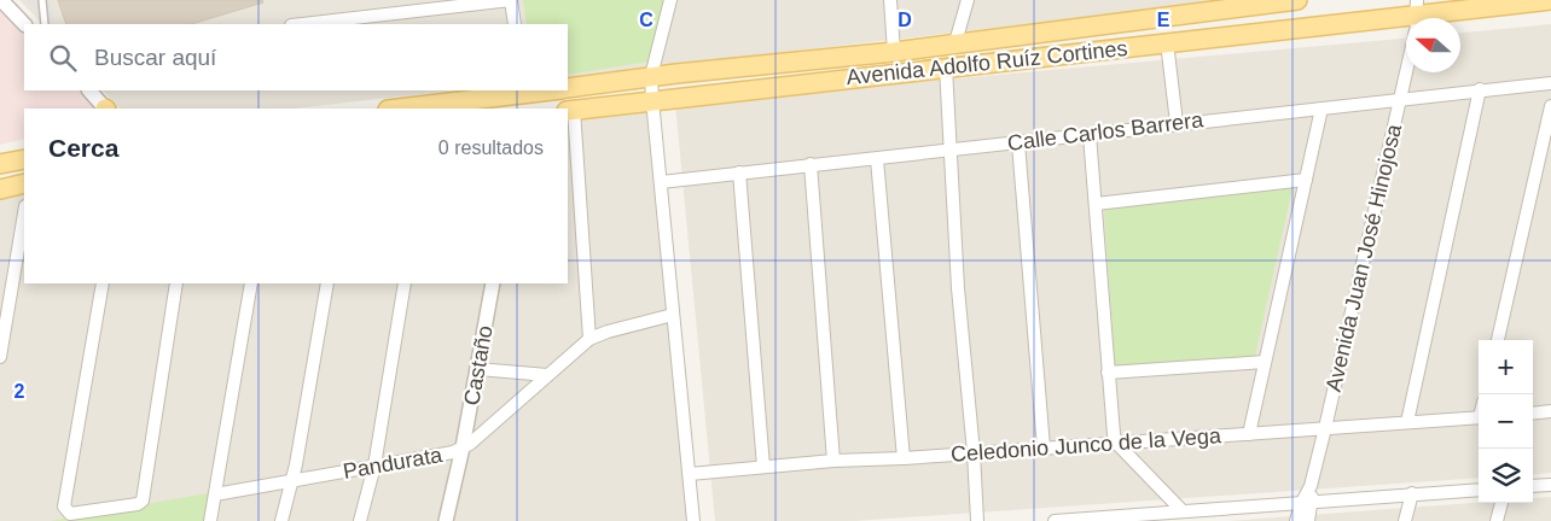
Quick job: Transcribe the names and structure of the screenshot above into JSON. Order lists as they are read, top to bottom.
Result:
{
  "streets": {
    "main road": ["Avenida Adolfo Ruíz Cortines"],
    "street": [
      "Calle Carlos Barrera",
      "Avenida Juan José Hinojosa",
      "Castaño",
      "Celedonio Junco de la Vega",
      "Pandurata"
    ]
  },
  "crossings": [
    ["Avenida Adolfo Ruíz Cortines", "Avenida Juan José Hinojosa"],
    ["Calle Carlos Barrera", "Avenida Juan José Hinojosa"],
    ["Avenida Juan José Hinojosa", "Celedonio Junco de la Vega"],
    ["Castaño", "Pandurata"]
  ],
  "north": "left",
  "page": {
    "search": "Buscar aquí",
    "heading": ["Cerca", "0 resultados"],
    "map_buttons": ["+", "−"]
  },
  "grid": {
    "columns": ["C", "D", "E"],
    "rows": ["2"]
  }
}
